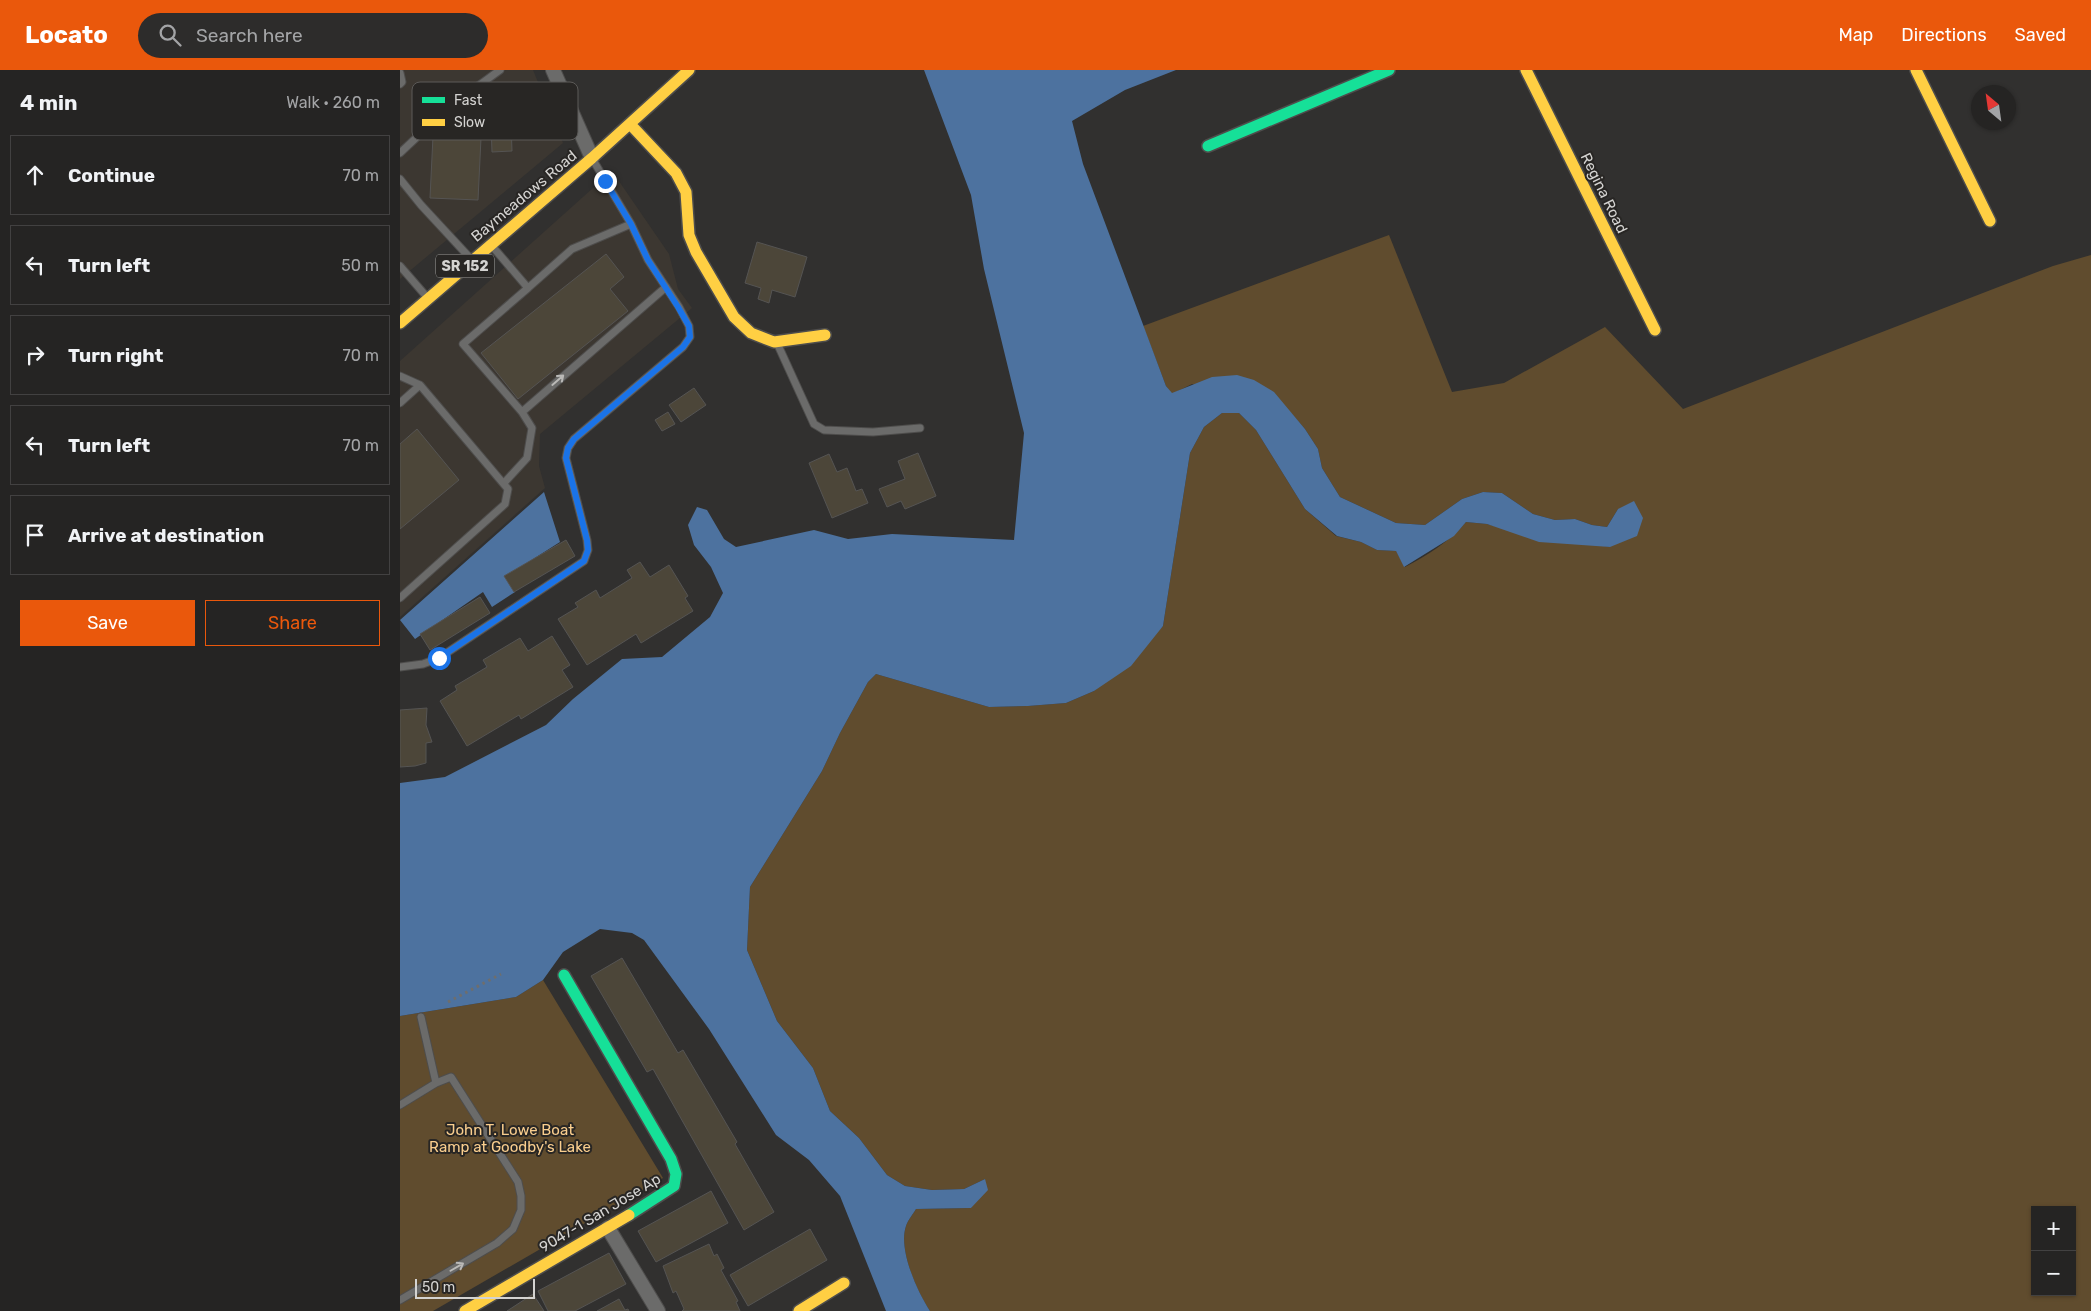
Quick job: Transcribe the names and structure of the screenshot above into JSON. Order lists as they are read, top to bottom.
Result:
{
  "streets": {
    "street": [
      "Regina Road",
      "Baymeadows Road",
      "SR 152",
      "9047-1 San Jose Ap"
    ]
  },
  "parks": ["John T. Lowe Boat Ramp at Goodby's Lake"],
  "legend": ["Fast", "Slow"],
  "scale_bar": "50 m",
  "north": "top left",
  "page": {
    "header": "Locato",
    "search": "Search here",
    "nav": ["Map", "Directions", "Saved"],
    "heading": ["4 min", "Walk · 260 m"],
    "list": [
      ["Continue", "70 m"],
      ["Turn left", "50 m"],
      ["Turn right", "70 m"],
      ["Turn left", "70 m"],
      "Arrive at destination"
    ],
    "buttons": ["Save", "Share"],
    "map_buttons": ["+", "−"],
    "scale": "50 m"
  }
}
